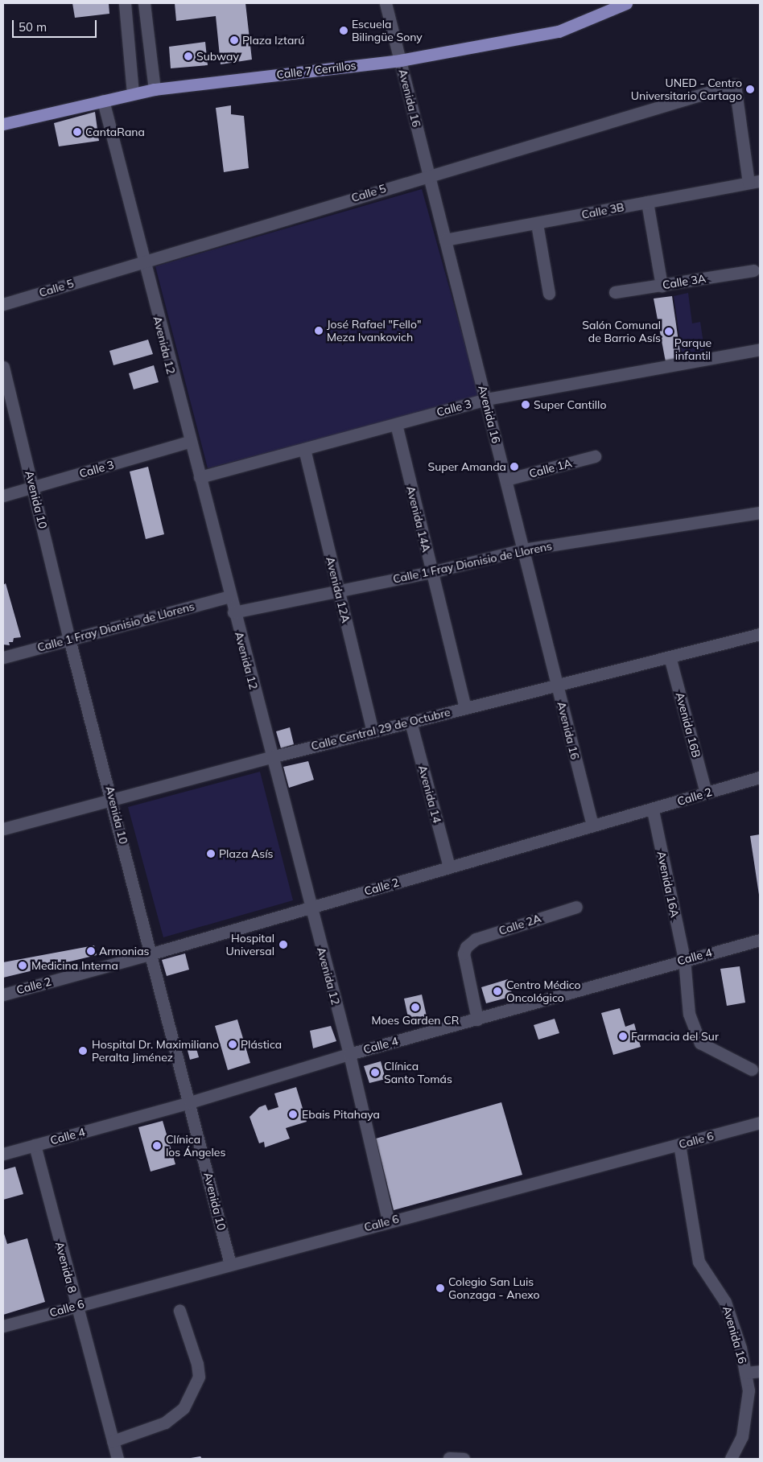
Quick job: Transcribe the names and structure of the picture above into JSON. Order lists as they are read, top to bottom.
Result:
{
  "streets": {
    "main road": ["Calle 7 Cerrillos"],
    "street": [
      "Avenida 16",
      "Calle 5",
      "Calle 3B",
      "Calle 3A",
      "Avenida 12",
      "Calle 3",
      "Calle 1A",
      "Avenida 10",
      "Avenida 14A",
      "Calle 1 Fray Dionisio de Llorens",
      "Avenida 12A",
      "Avenida 16B",
      "Calle Central 29 de Octubre",
      "Avenida 14",
      "Calle 2",
      "Avenida 16A",
      "Calle 2A",
      "Calle 4",
      "Calle 6",
      "Avenida 8"
    ]
  },
  "crossings": [
    ["Calle 7 Cerrillos", "Avenida 16"],
    ["Calle 7 Cerrillos", "Avenida 12"],
    ["Avenida 16", "Calle 5"],
    ["Avenida 16", "Calle 3B"],
    ["Avenida 16", "Calle 3"],
    ["Avenida 16", "Calle 1A"],
    ["Avenida 16", "Calle 1 Fray Dionisio de Llorens"],
    ["Avenida 16", "Calle Central 29 de Octubre"],
    ["Avenida 16", "Calle 2"],
    ["Avenida 16", "Calle 6"],
    ["Calle 5", "Calle 3B"],
    ["Calle 5", "Avenida 12"],
    ["Avenida 12", "Calle 3"],
    ["Avenida 12", "Calle 1 Fray Dionisio de Llorens"],
    ["Avenida 12", "Calle Central 29 de Octubre"],
    ["Avenida 12", "Calle 2"],
    ["Avenida 12", "Calle 4"],
    ["Avenida 12", "Calle 6"],
    ["Calle 3", "Avenida 10"],
    ["Calle 3", "Avenida 14A"],
    ["Calle 3", "Avenida 12A"],
    ["Avenida 10", "Calle 1 Fray Dionisio de Llorens"],
    ["Avenida 10", "Calle Central 29 de Octubre"],
    ["Avenida 10", "Calle 2"],
    ["Avenida 10", "Calle 4"],
    ["Avenida 10", "Calle 6"],
    ["Avenida 14A", "Calle 1 Fray Dionisio de Llorens"],
    ["Avenida 14A", "Calle Central 29 de Octubre"],
    ["Calle 1 Fray Dionisio de Llorens", "Avenida 12A"],
    ["Avenida 12A", "Calle Central 29 de Octubre"],
    ["Avenida 16B", "Calle Central 29 de Octubre"],
    ["Avenida 16B", "Calle 2"],
    ["Calle Central 29 de Octubre", "Avenida 14"],
    ["Avenida 14", "Calle 2"],
    ["Calle 2", "Avenida 16A"],
    ["Avenida 16A", "Calle 4"],
    ["Calle 2A", "Calle 4"],
    ["Calle 4", "Avenida 8"],
    ["Calle 6", "Avenida 8"]
  ],
  "parks": ["Parque infantil"],
  "places": [
    "Escuela Bilingüe Sony",
    "Plaza Iztarú",
    "Subway",
    "UNED - Centro Universitario Cartago",
    "CantaRana",
    "José Rafael \"Fello\" Meza Ivankovich",
    "Salón Comunal de Barrio Asís",
    "Super Cantillo",
    "Super Amanda",
    "Plaza Asís",
    "Hospital Universal",
    "Armonias",
    "Medicina Interna",
    "Centro Médico Oncológico",
    "Moes Garden CR",
    "Farmacia del Sur",
    "Plástica",
    "Hospital Dr. Maximiliano Peralta Jiménez",
    "Clínica Santo Tomás",
    "Ebais Pitahaya",
    "Clínica los Ángeles",
    "Colegio San Luis Gonzaga - Anexo"
  ],
  "scale_bar": "50 m"
}
